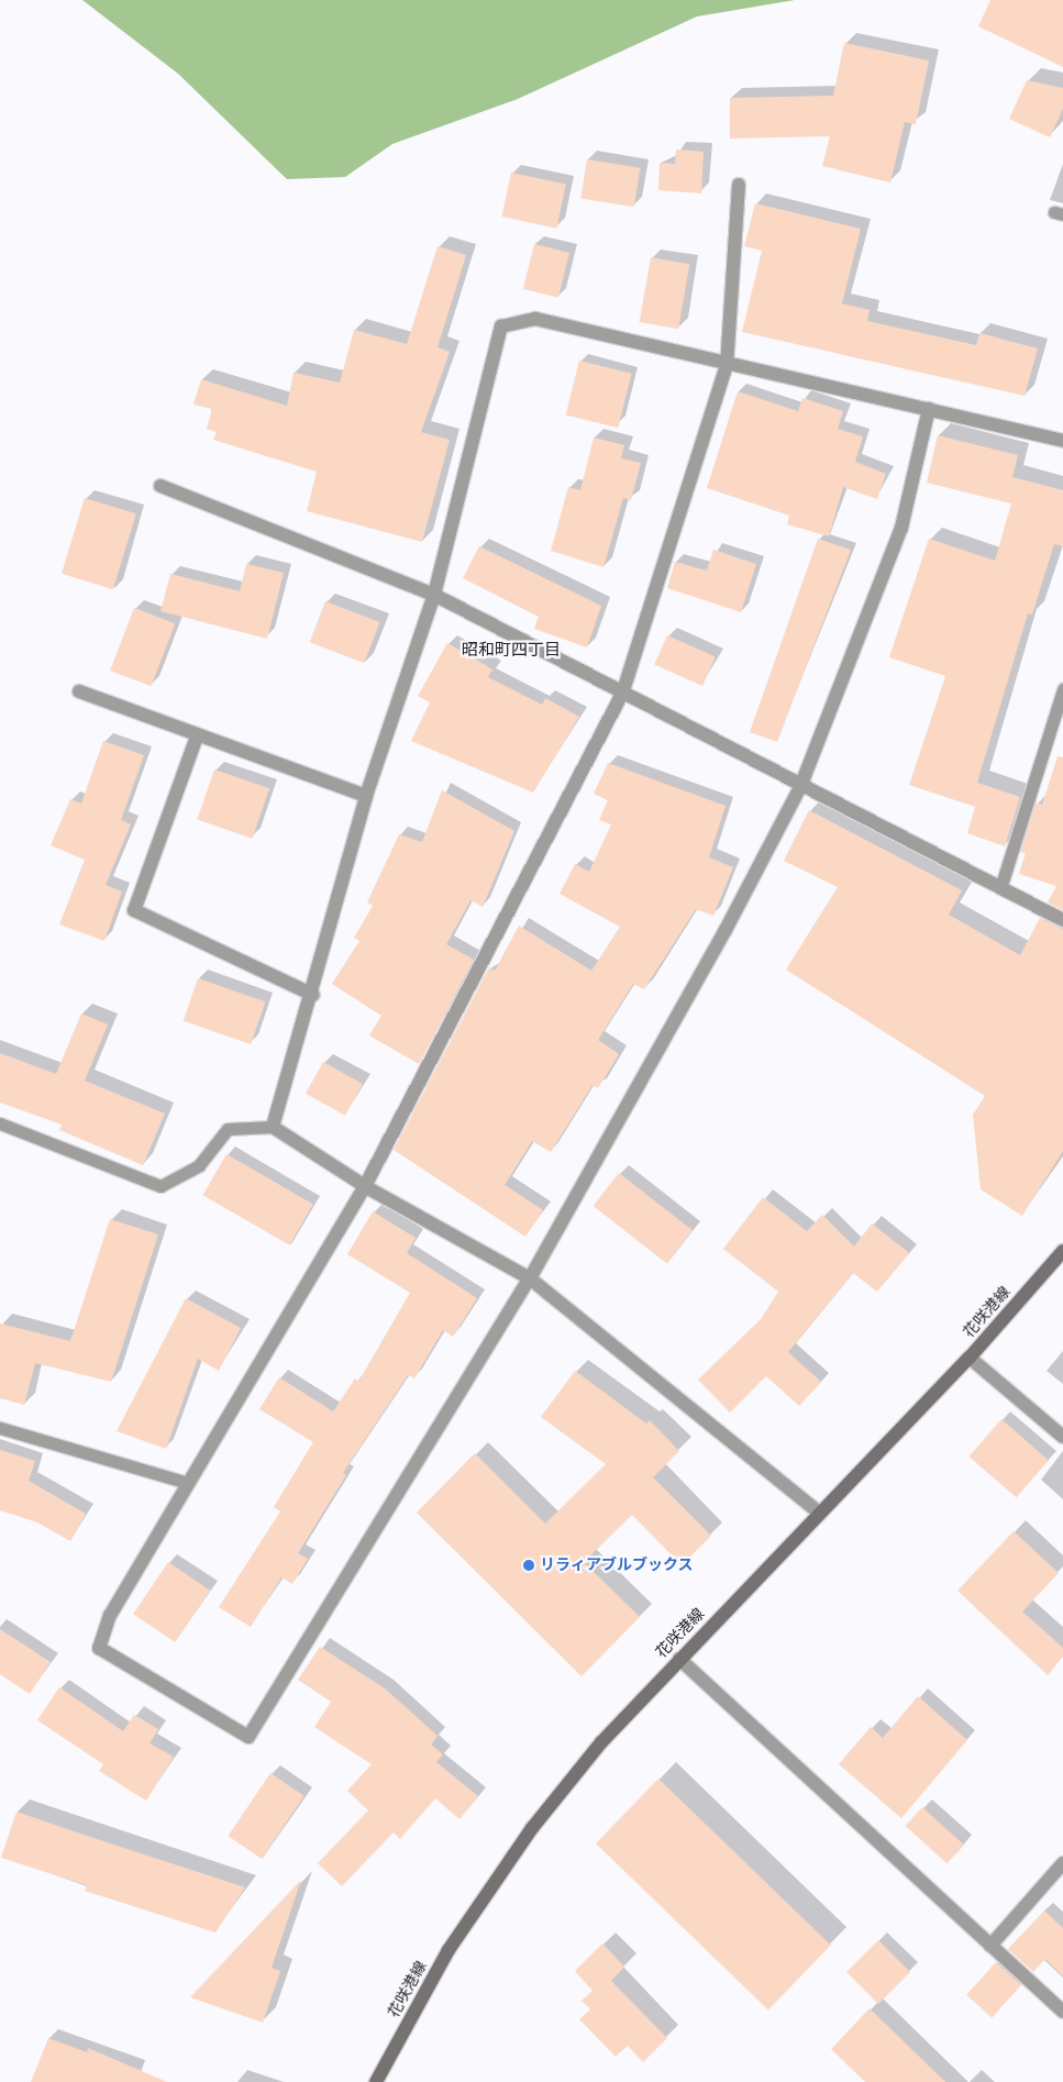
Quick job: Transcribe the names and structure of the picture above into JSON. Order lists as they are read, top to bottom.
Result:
{
  "streets": {
    "main road": ["花咲港線"]
  },
  "districts": ["昭和町四丁目"],
  "places": ["リラィアブルブックス"]
}
